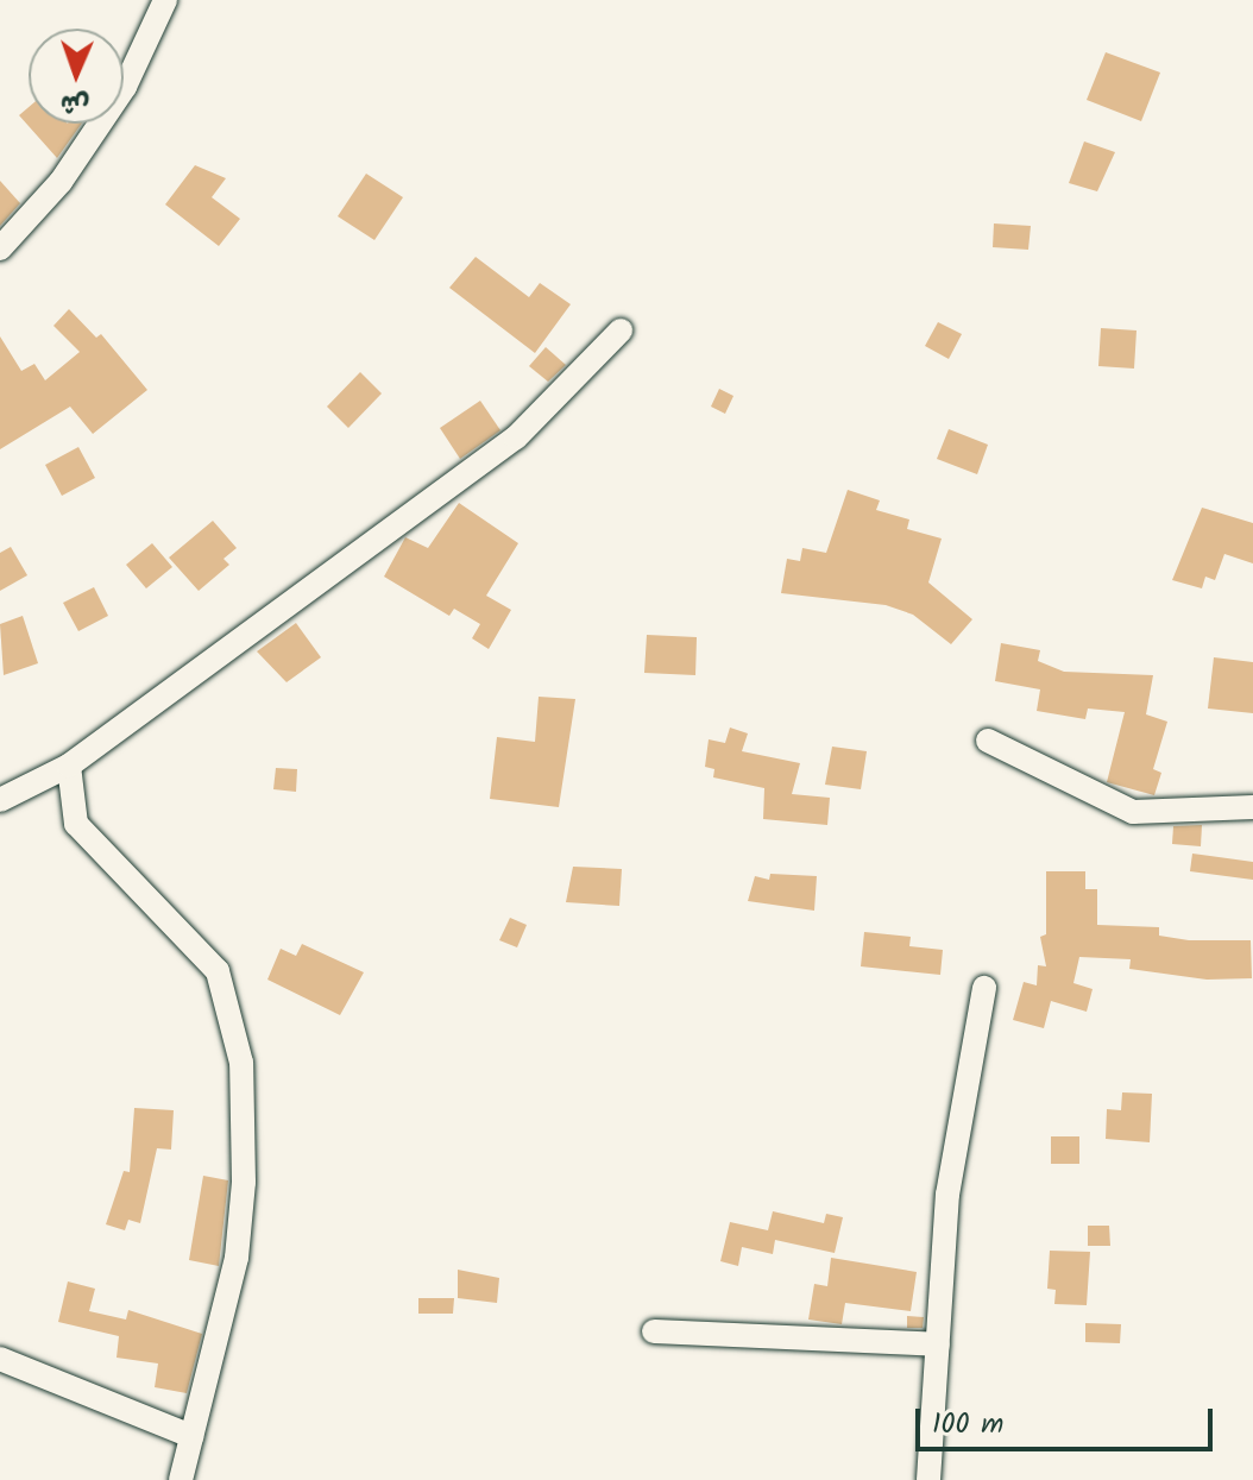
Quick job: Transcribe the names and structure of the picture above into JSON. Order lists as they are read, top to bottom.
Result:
{
  "scale_bar": "100 m",
  "north": "bottom"
}
